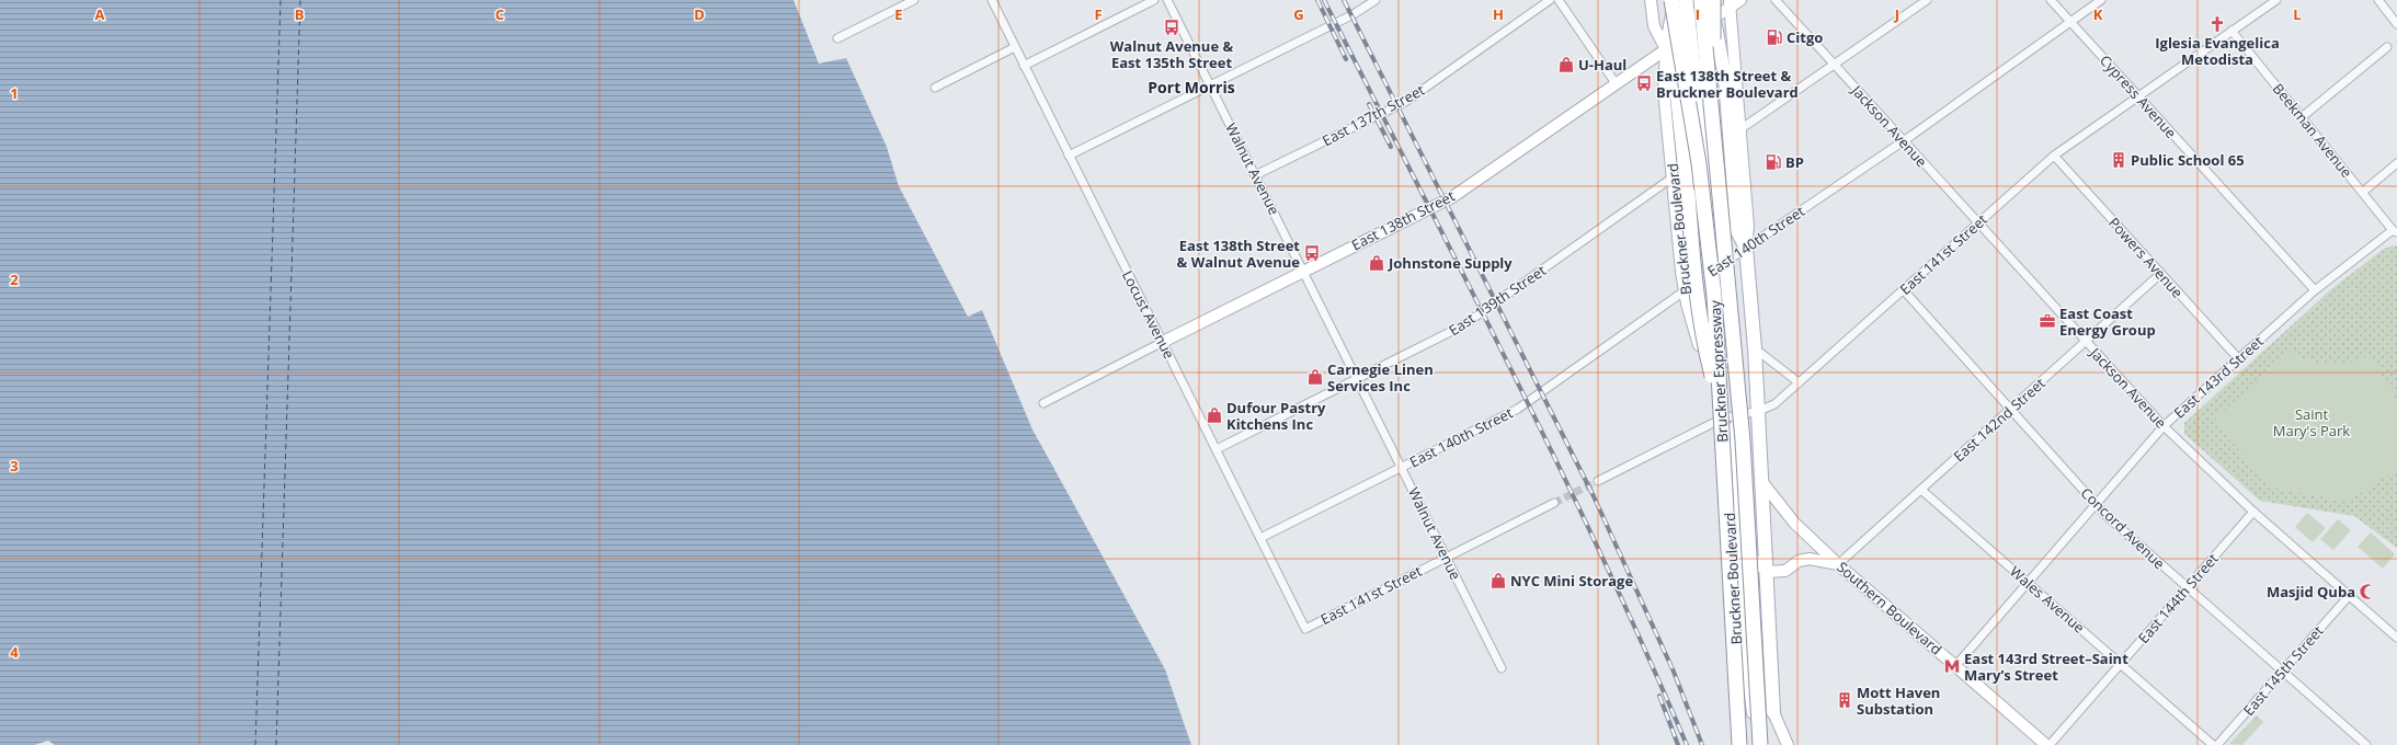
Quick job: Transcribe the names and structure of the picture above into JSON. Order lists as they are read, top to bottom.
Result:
{
  "streets": {
    "highway": ["Bruckner Expressway"],
    "main road": ["East 138th Street", "Bruckner Boulevard", "Southern Boulevard"],
    "street": [
      "Cypress Avenue",
      "East 137th Street",
      "Jackson Avenue",
      "Beekman Avenue",
      "Walnut Avenue",
      "East 140th Street",
      "East 141st Street",
      "Powers Avenue",
      "East 139th Street",
      "Locust Avenue",
      "East 143rd Street",
      "East 142nd Street",
      "Concord Avenue",
      "East 144th Street",
      "Wales Avenue",
      "East 145th Street"
    ]
  },
  "crossings": [
    ["Cypress Avenue", "East 140th Street"],
    ["Cypress Avenue", "East 141st Street"],
    ["Cypress Avenue", "East 143rd Street"],
    ["East 137th Street", "Walnut Avenue"],
    ["Jackson Avenue", "East 140th Street"],
    ["Jackson Avenue", "East 141st Street"],
    ["Jackson Avenue", "East 143rd Street"],
    ["Jackson Avenue", "East 142nd Street"],
    ["Jackson Avenue", "East 144th Street"],
    ["Jackson Avenue", "East 145th Street"],
    ["Beekman Avenue", "East 141st Street"],
    ["Beekman Avenue", "East 143rd Street"],
    ["Walnut Avenue", "East 138th Street"],
    ["Walnut Avenue", "East 140th Street"],
    ["Walnut Avenue", "East 141st Street"],
    ["Walnut Avenue", "East 139th Street"],
    ["East 138th Street", "Bruckner Boulevard"],
    ["East 138th Street", "Locust Avenue"],
    ["Bruckner Boulevard", "East 140th Street"],
    ["Bruckner Boulevard", "East 141st Street"],
    ["Bruckner Boulevard", "East 139th Street"],
    ["Bruckner Boulevard", "Bruckner Expressway"],
    ["East 140th Street", "Locust Avenue"],
    ["East 141st Street", "Powers Avenue"],
    ["East 141st Street", "Locust Avenue"],
    ["East 141st Street", "Bruckner Expressway"],
    ["East 141st Street", "Concord Avenue"],
    ["Powers Avenue", "East 143rd Street"],
    ["Powers Avenue", "East 142nd Street"],
    ["East 139th Street", "Locust Avenue"],
    ["East 143rd Street", "Concord Avenue"],
    ["East 143rd Street", "Wales Avenue"],
    ["East 143rd Street", "Southern Boulevard"],
    ["East 142nd Street", "Concord Avenue"],
    ["East 142nd Street", "Wales Avenue"],
    ["East 142nd Street", "Southern Boulevard"],
    ["Concord Avenue", "East 144th Street"],
    ["Concord Avenue", "East 145th Street"],
    ["East 144th Street", "Wales Avenue"]
  ],
  "districts": ["Port Morris"],
  "parks": ["Saint Mary's Park"],
  "places": {
    "church": ["Iglesia Evangelica Metodista"],
    "bus stop": ["Walnut Avenue & East 135th Street", "East 138th Street & Bruckner Boulevard", "East 138th Street & Walnut Avenue"],
    "fuel station": ["Citgo", "BP"],
    "shop": [
      "U-Haul",
      "Johnstone Supply",
      "Carnegie Linen Services Inc",
      "Dufour Pastry Kitchens Inc",
      "NYC Mini Storage"
    ],
    "building": ["Public School 65", "Mott Haven Substation"],
    "office": ["East Coast Energy Group"],
    "mosque": ["Masjid Quba"],
    "metro station": ["East 143rd Street–Saint Mary’s Street"]
  },
  "grid": {
    "columns": [
      "A",
      "B",
      "C",
      "D",
      "E",
      "F",
      "G",
      "H",
      "I",
      "J",
      "K",
      "L"
    ],
    "rows": [
      "1",
      "2",
      "3",
      "4"
    ]
  }
}
